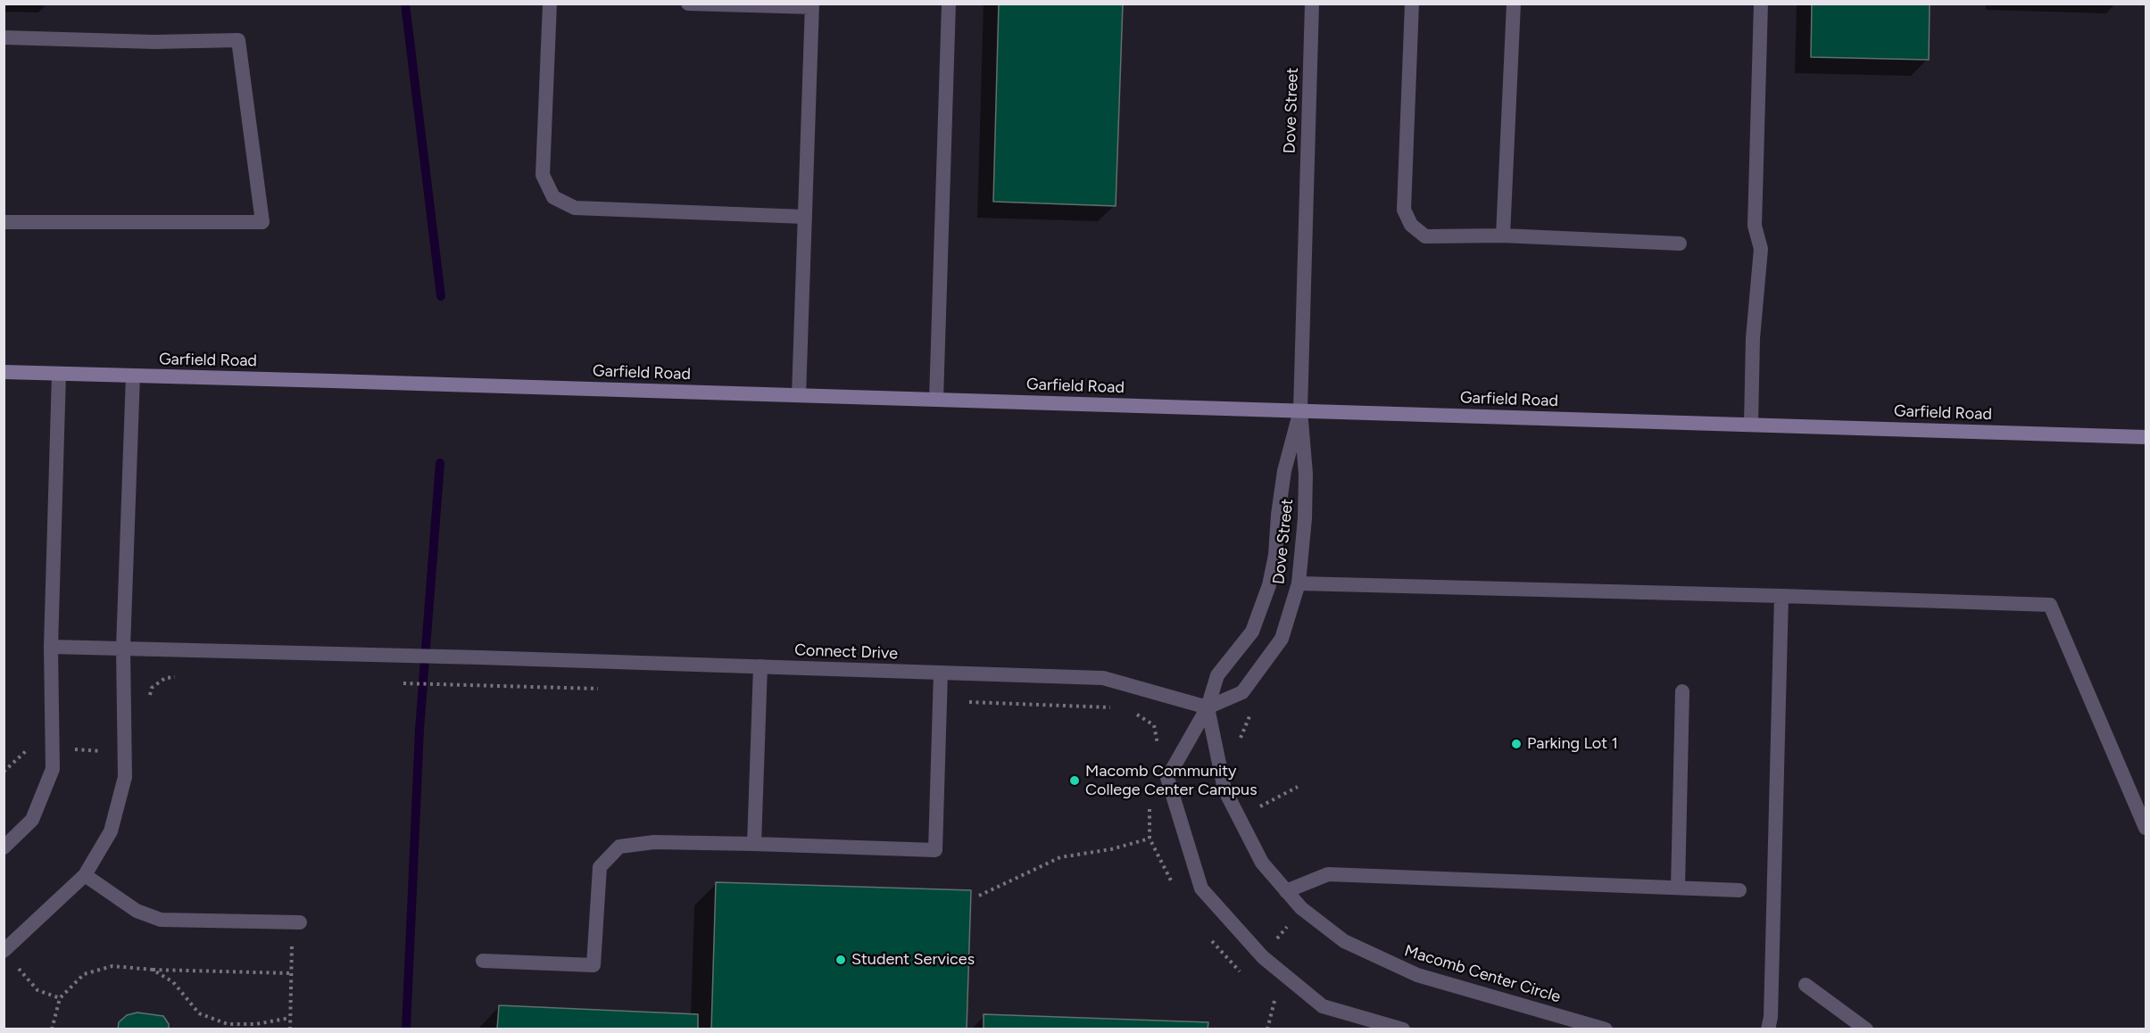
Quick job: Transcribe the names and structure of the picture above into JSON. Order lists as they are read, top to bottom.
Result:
{
  "streets": {
    "main road": ["Garfield Road"],
    "street": ["Dove Street", "Connect Drive", "Macomb Center Circle"]
  },
  "crossings": [
    ["Dove Street", "Garfield Road"],
    ["Dove Street", "Connect Drive"],
    ["Dove Street", "Macomb Center Circle"],
    ["Connect Drive", "Macomb Center Circle"]
  ],
  "places": ["Parking Lot 1", "Macomb Community College Center Campus", "Student Services"]
}
